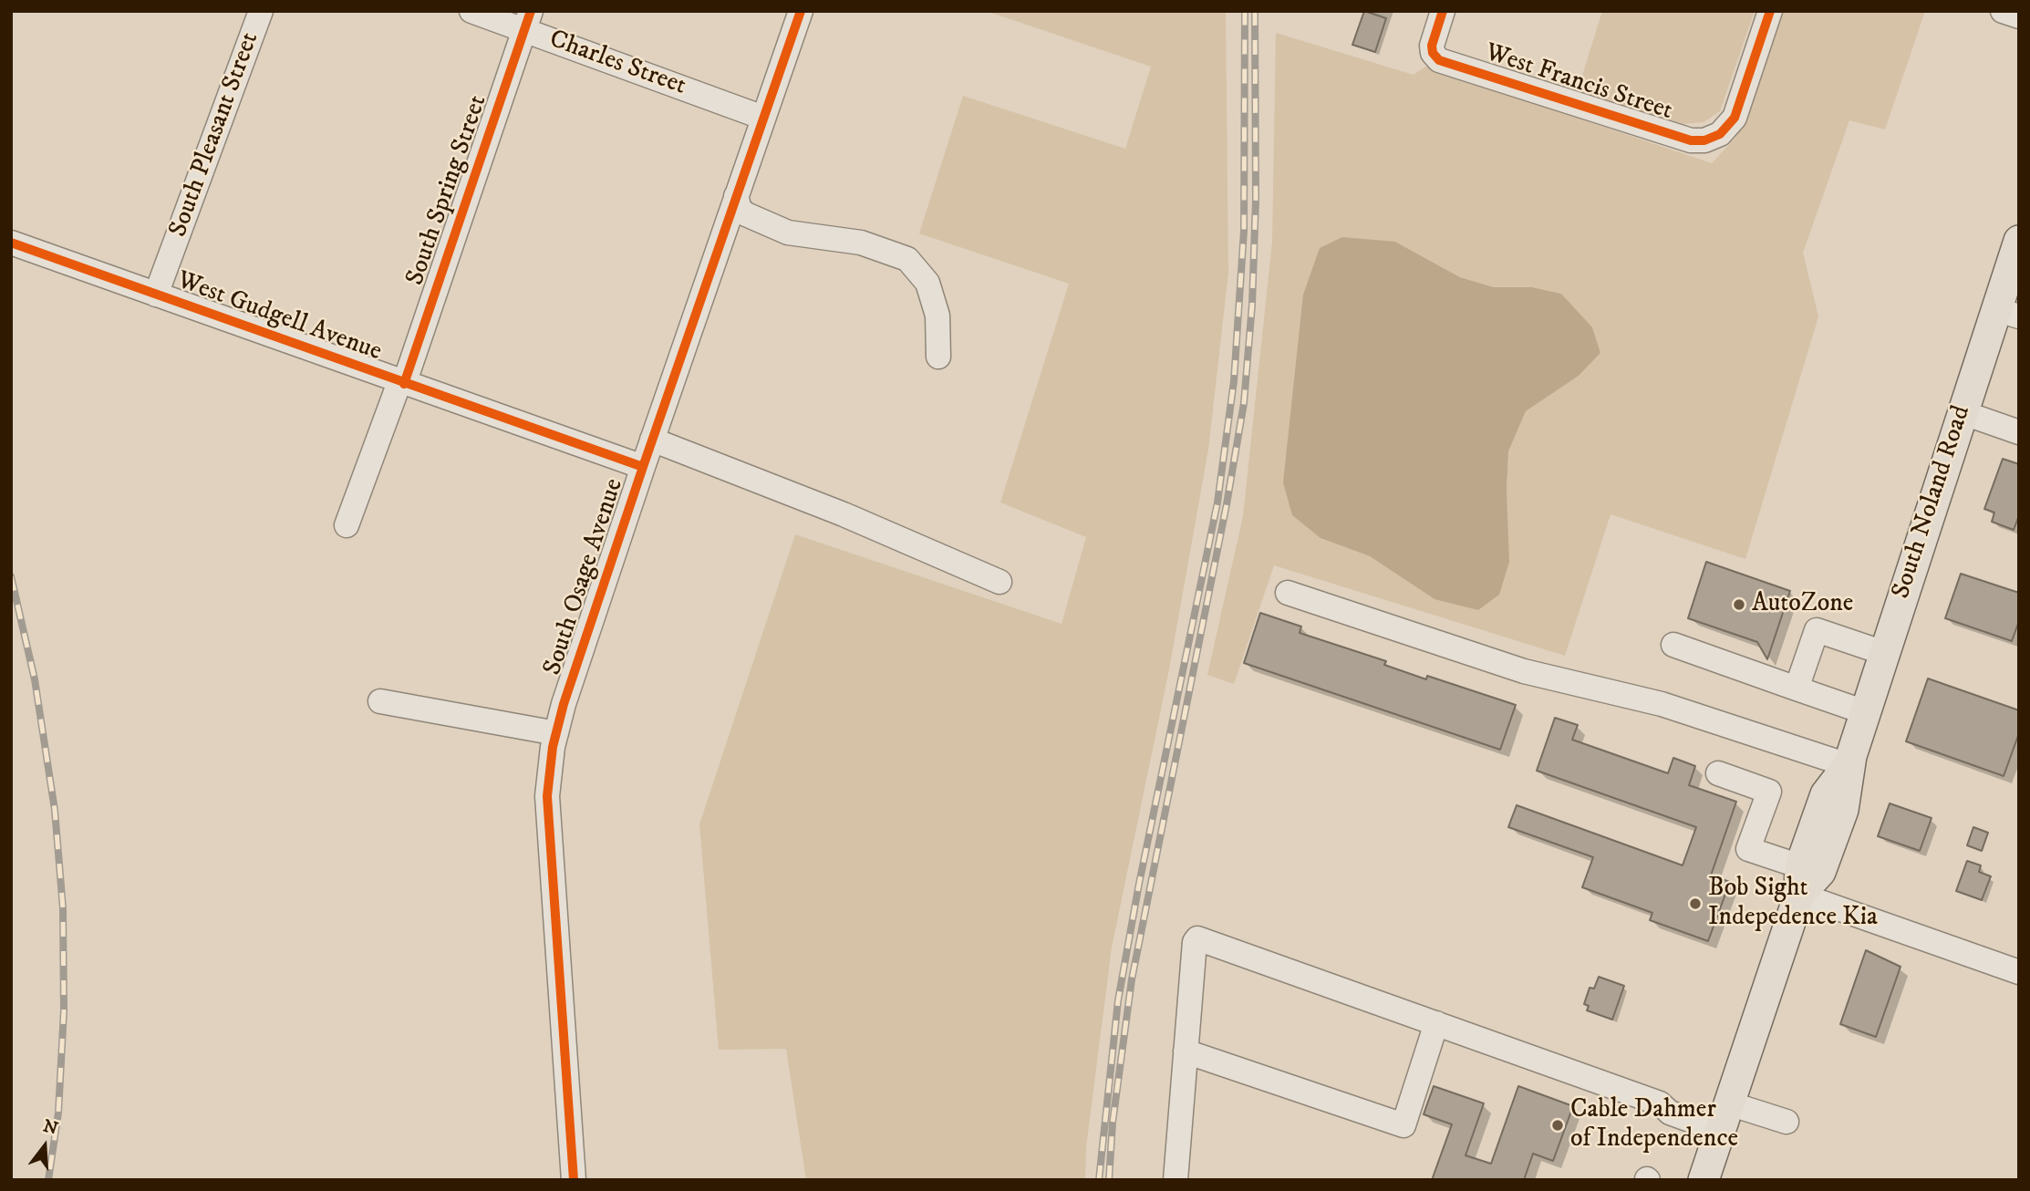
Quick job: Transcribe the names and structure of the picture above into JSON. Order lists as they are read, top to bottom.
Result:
{
  "streets": {
    "main road": ["South Noland Road"],
    "street": [
      "Charles Street",
      "West Francis Street",
      "South Pleasant Street",
      "South Spring Street",
      "West Gudgell Avenue",
      "South Osage Avenue"
    ]
  },
  "crossings": [
    ["Charles Street", "South Spring Street"],
    ["Charles Street", "South Osage Avenue"],
    ["South Pleasant Street", "West Gudgell Avenue"],
    ["South Spring Street", "West Gudgell Avenue"],
    ["West Gudgell Avenue", "South Osage Avenue"]
  ],
  "places": ["AutoZone", "Bob Sight Indepedence Kia", "Cable Dahmer of Independence"],
  "north": "top"
}
